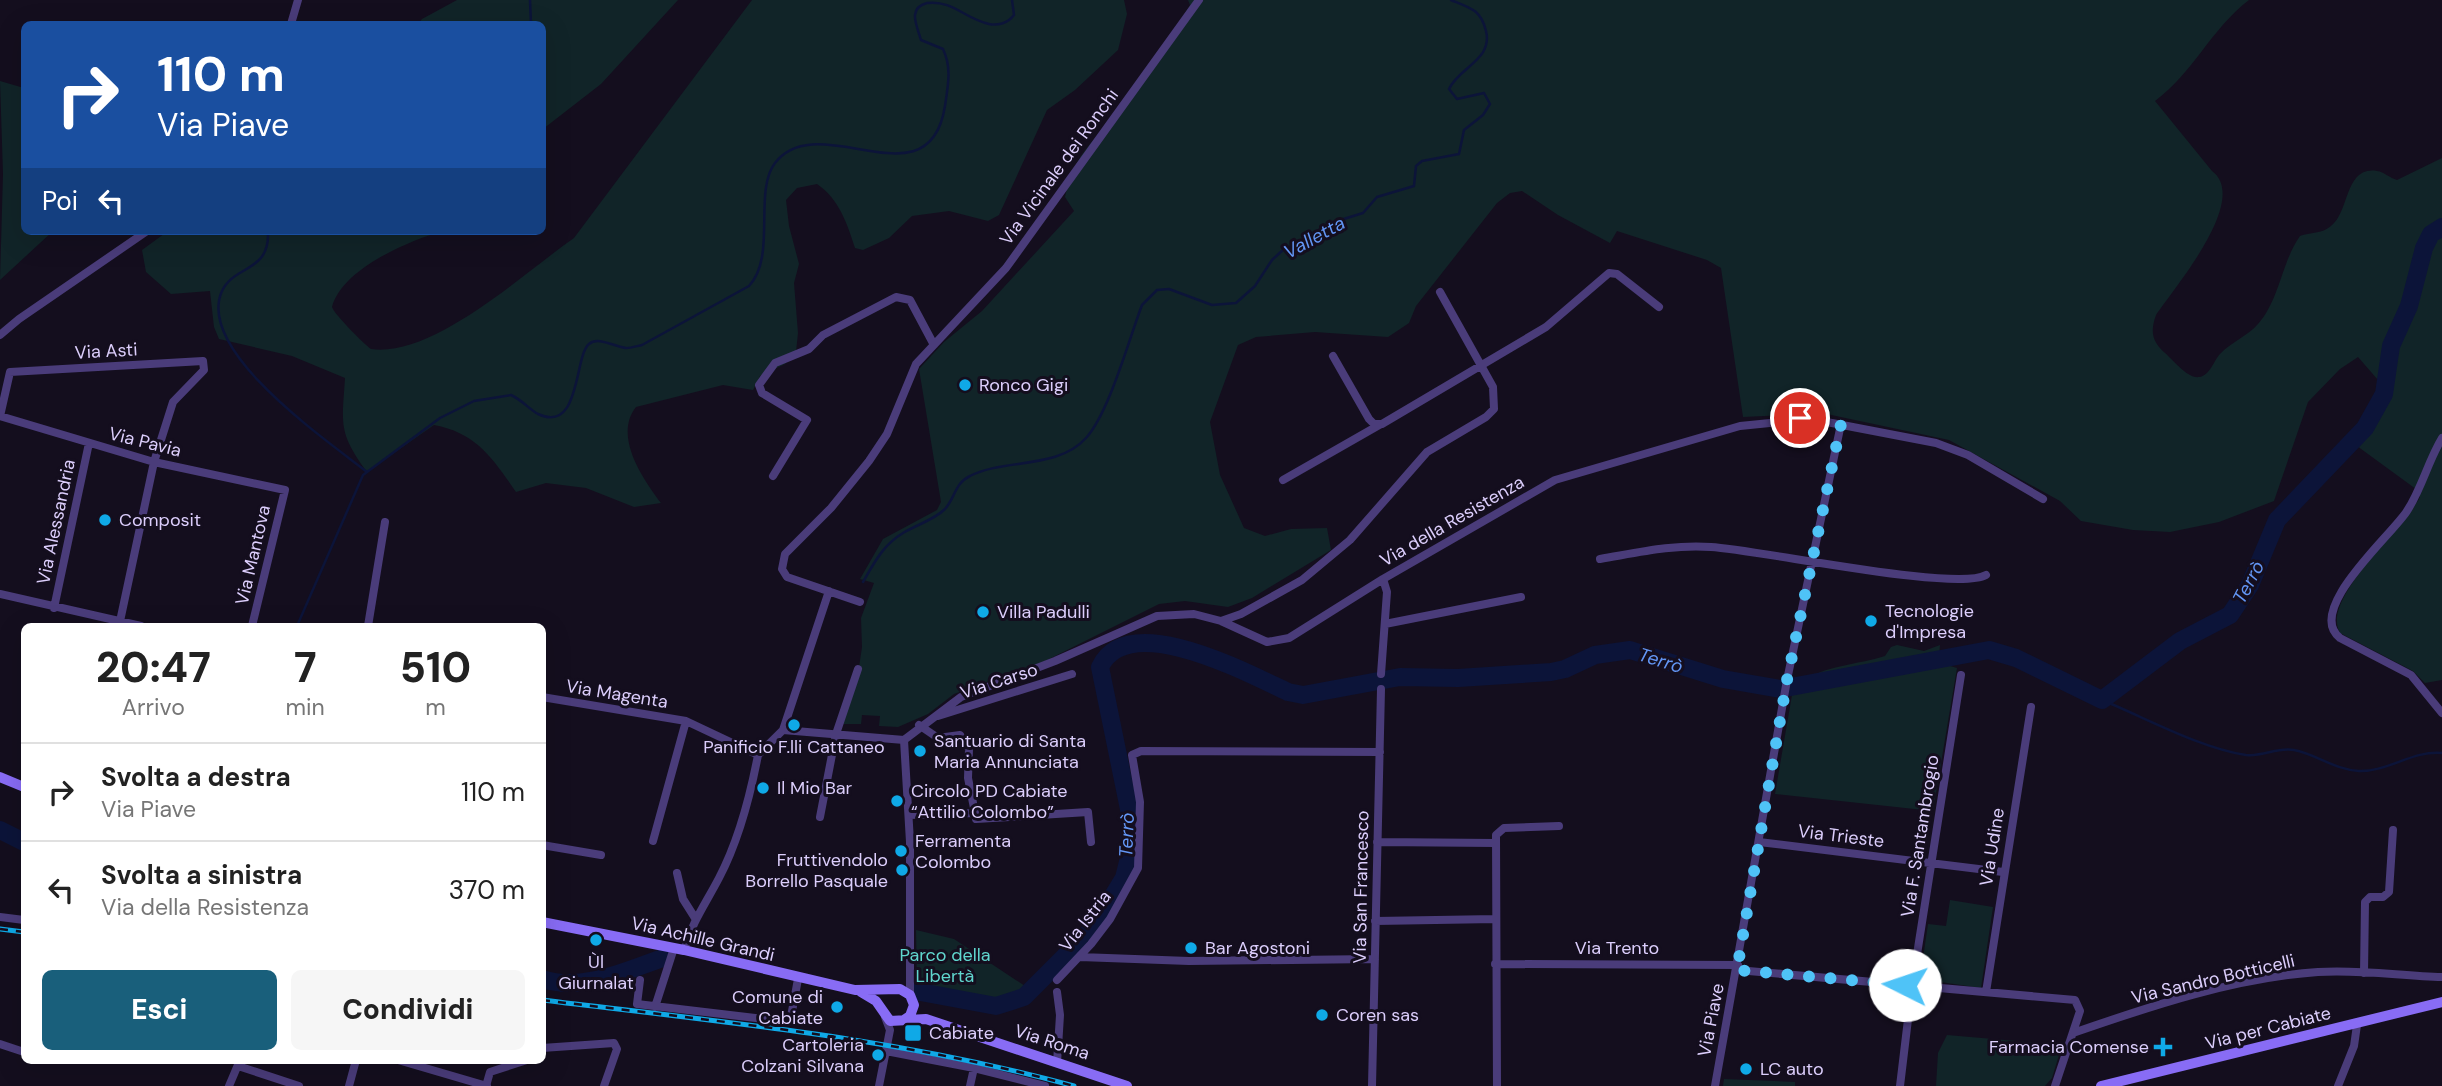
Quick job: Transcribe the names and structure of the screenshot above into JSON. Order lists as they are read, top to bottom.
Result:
{
  "streets": {
    "street": [
      "Via Vicinale dei Ronchi",
      "Via Asti",
      "Via Pavia",
      "Via della Resistenza",
      "Via Alessandria",
      "Via Mantova",
      "Via Carso",
      "Via Magenta",
      "Via Trieste",
      "Via F. Santambrogio",
      "Via Udine",
      "Via San Francesco",
      "Via Istria",
      "Via Achille Grandi",
      "Via Trento",
      "Via Sandro Botticelli",
      "Via Piave",
      "Via per Cabiate",
      "Via Roma"
    ]
  },
  "crossings": [
    ["Via Asti", "Via Pavia"],
    ["Via Pavia", "Via Alessandria"],
    ["Via Pavia", "Via Mantova"],
    ["Via della Resistenza", "Via Carso"],
    ["Via della Resistenza", "Via Piave"],
    ["Via Trieste", "Via F. Santambrogio"],
    ["Via Trieste", "Via Udine"],
    ["Via Trieste", "Via Piave"],
    ["Via F. Santambrogio", "Via Trento"],
    ["Via Udine", "Via Trento"],
    ["Via San Francesco", "Via Istria"],
    ["Via Achille Grandi", "Via Roma"],
    ["Via Trento", "Via Sandro Botticelli"],
    ["Via Trento", "Via Piave"]
  ],
  "water": ["Valletta", "Terrò"],
  "parks": ["Parco della Libertà"],
  "places": {
    "other": [
      "Ronco Gigi",
      "Composit",
      "Villa Padulli",
      "Tecnologie d'Impresa",
      "Panificio F.lli Cattaneo",
      "Santuario di Santa Maria Annunciata",
      "Il Mio Bar",
      "Circolo PD Cabiate “Attilio Colombo”",
      "Ferramenta Colombo",
      "Fruttivendolo Borrello Pasquale",
      "Ùl Giurnalat",
      "Bar Agostoni",
      "Comune di Cabiate",
      "Coren sas",
      "Cartoleria Colzani Silvana",
      "LC auto"
    ],
    "transit": ["Cabiate"],
    "health": ["Farmacia Comense"]
  },
  "page": {
    "turn": ["110 m", "Via Piave"],
    "then": "Poi",
    "eta": [
      "20:47",
      "Arrivo",
      "7",
      "min",
      "510",
      "m"
    ],
    "list": [
      {
        "name": "Svolta a destra",
        "note": "Via Piave",
        "value": "110 m"
      },
      {
        "name": "Svolta a sinistra",
        "note": "Via della Resistenza",
        "value": "370 m"
      }
    ],
    "buttons": ["Esci", "Condividi"]
  }
}
